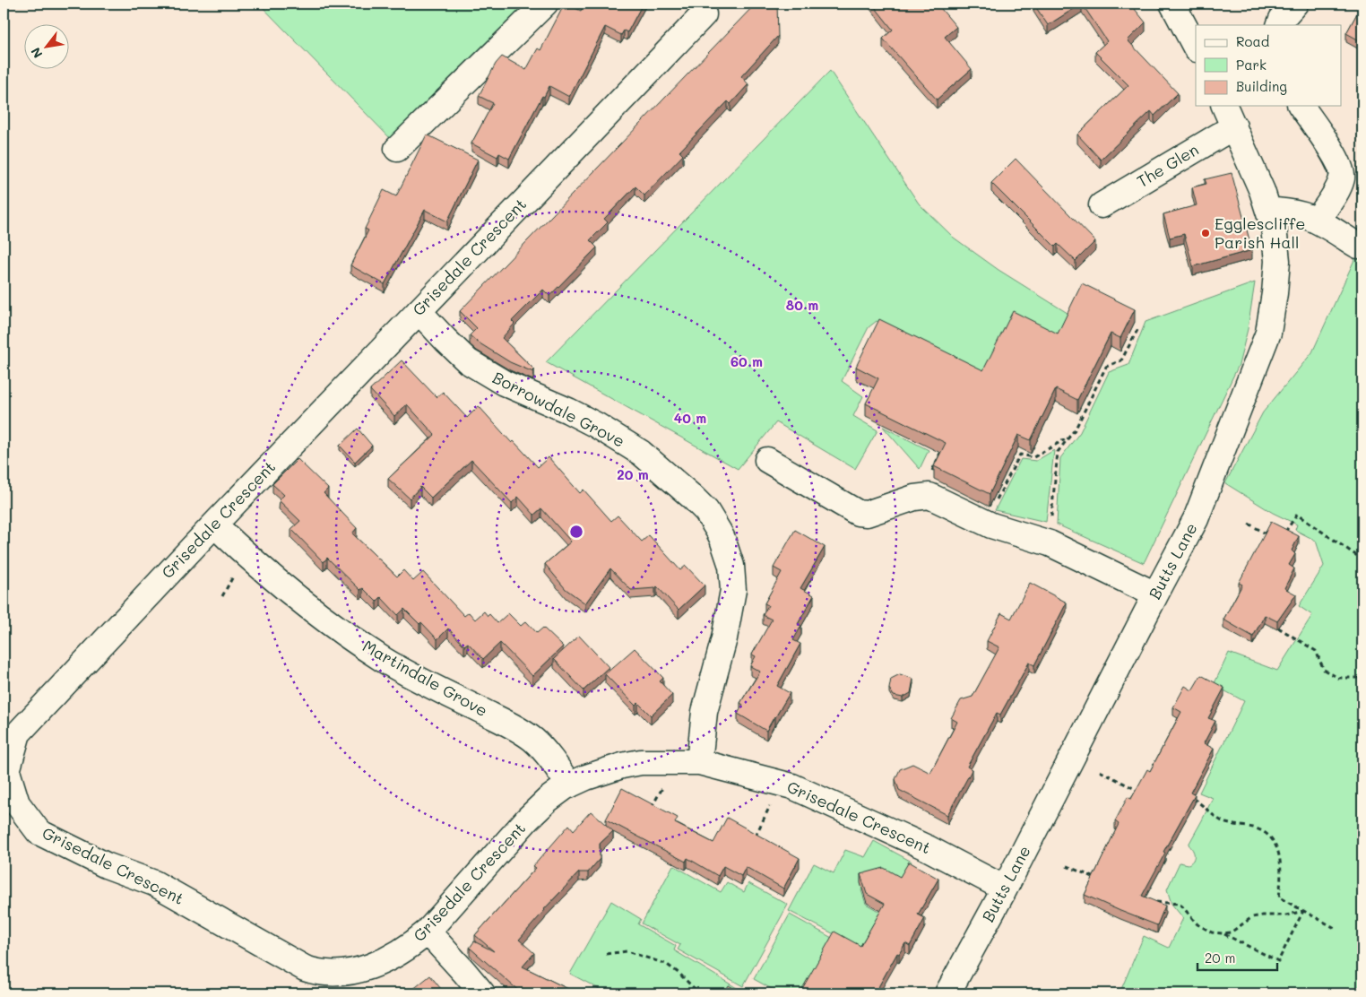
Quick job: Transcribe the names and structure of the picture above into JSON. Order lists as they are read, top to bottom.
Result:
{
  "streets": {
    "street": [
      "The Glen",
      "Grisedale Crescent",
      "Borrowdale Grove",
      "Butts Lane",
      "Martindale Grove"
    ]
  },
  "crossings": [
    ["The Glen", "Butts Lane"],
    ["Grisedale Crescent", "Borrowdale Grove"],
    ["Grisedale Crescent", "Butts Lane"],
    ["Grisedale Crescent", "Martindale Grove"]
  ],
  "places": ["Egglescliffe Parish Hall"],
  "legend": ["Road", "Park", "Building"],
  "scale_bar": "20 m",
  "north": "bottom left",
  "rings": [
    "80 m",
    "60 m",
    "40 m",
    "20 m"
  ]
}
